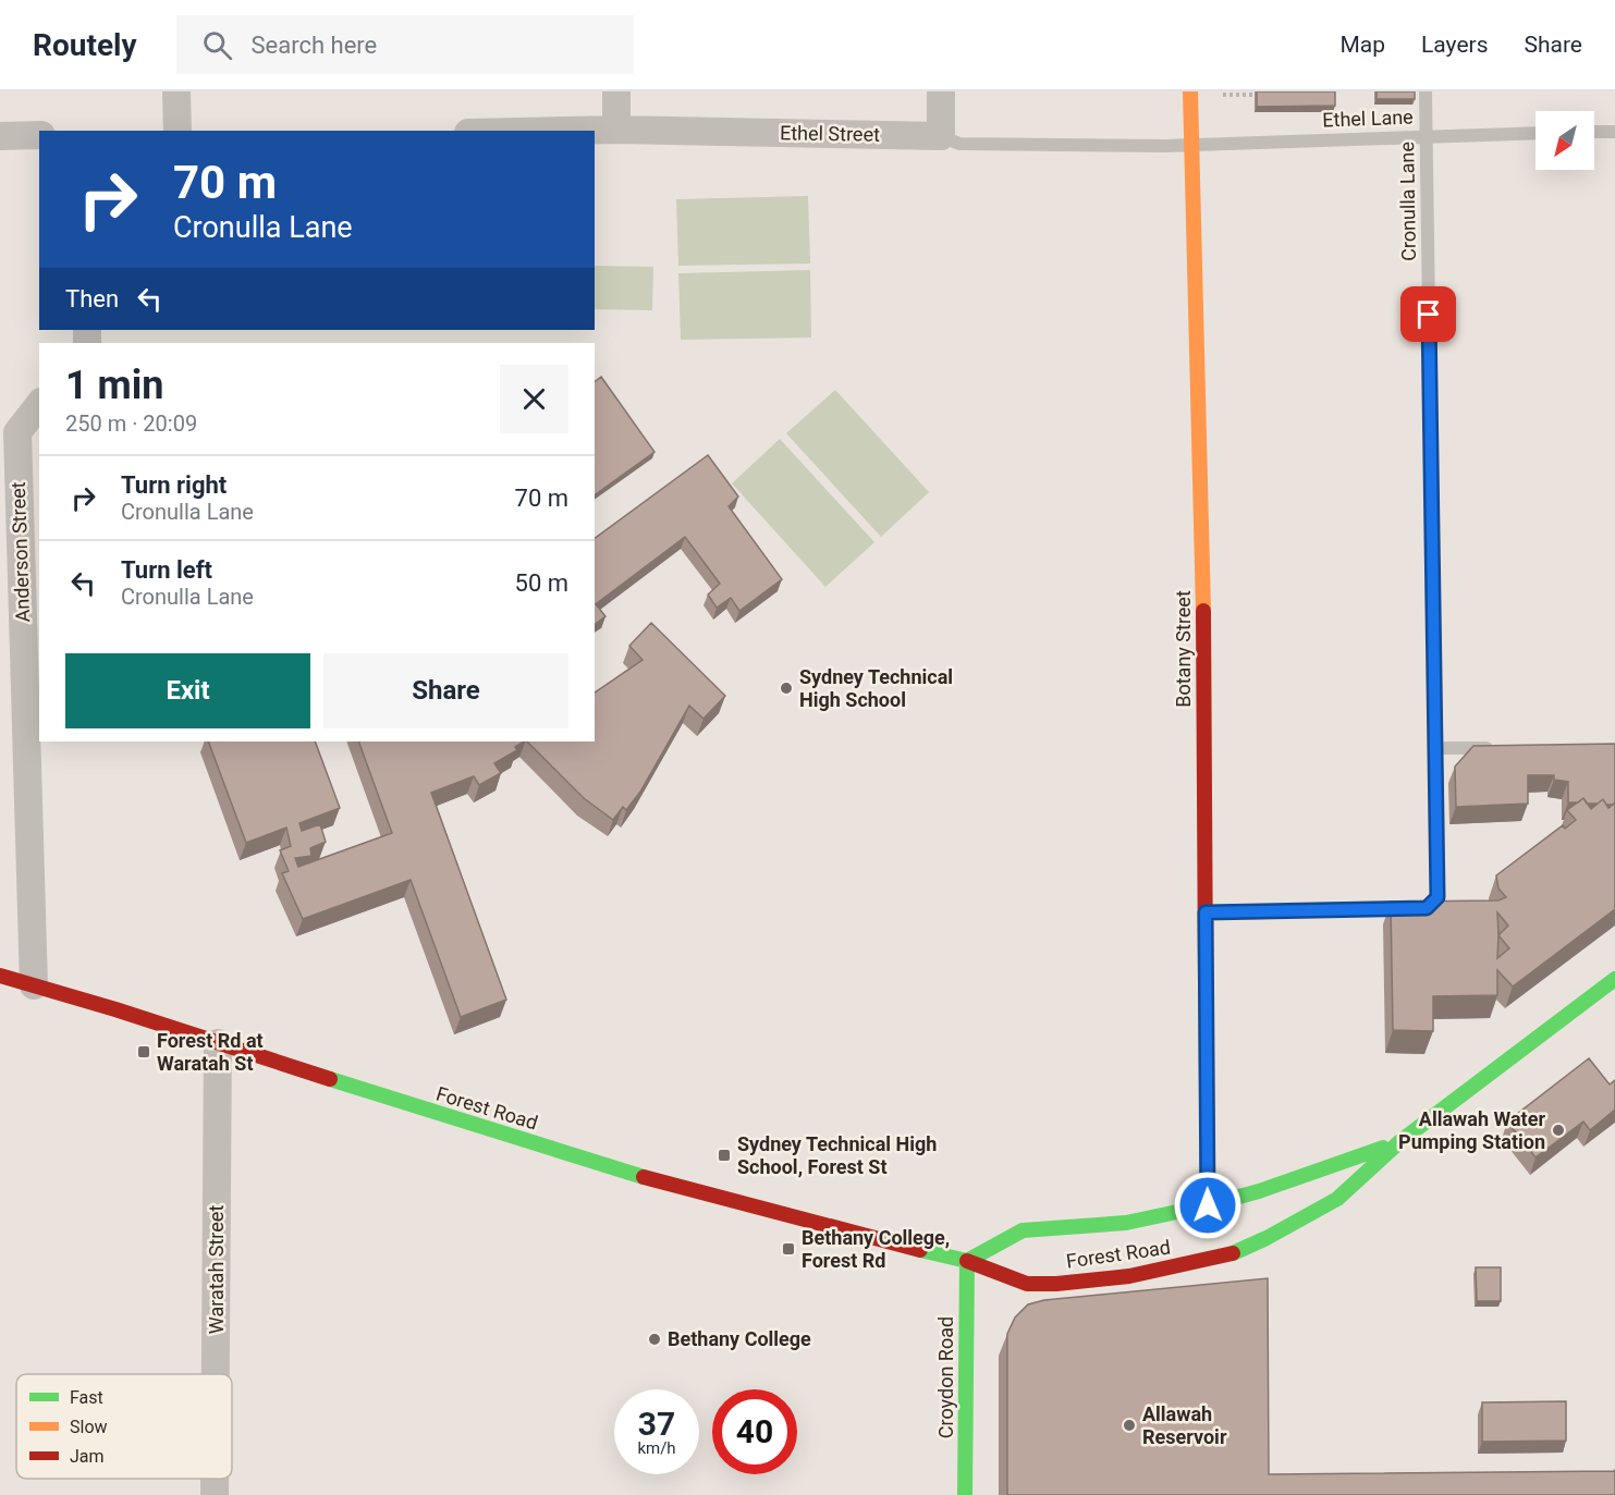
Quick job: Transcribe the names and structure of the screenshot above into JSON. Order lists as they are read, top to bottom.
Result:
{
  "streets": {
    "main road": ["Botany Street", "Forest Road", "Croydon Road"],
    "street": ["Ethel Street", "Anderson Street", "Waratah Street"],
    "lane": ["Ethel Lane", "Cronulla Lane"]
  },
  "crossings": [
    ["Ethel Lane", "Ethel Street"],
    ["Ethel Lane", "Cronulla Lane"],
    ["Ethel Lane", "Botany Street"],
    ["Ethel Street", "Botany Street"],
    ["Cronulla Lane", "Botany Street"],
    ["Anderson Street", "Forest Road"],
    ["Botany Street", "Forest Road"],
    ["Forest Road", "Waratah Street"],
    ["Forest Road", "Croydon Road"]
  ],
  "places": {
    "other": [
      "Sydney Technical High School",
      "Allawah Water Pumping Station",
      "Bethany College",
      "Allawah Reservoir"
    ],
    "transit": ["Forest Rd at Waratah St", "Sydney Technical High School, Forest St", "Bethany College, Forest Rd"]
  },
  "legend": ["Fast", "Slow", "Jam"],
  "north": "bottom left",
  "page": {
    "header": "Routely",
    "search": "Search here",
    "nav": ["Map", "Layers", "Share"],
    "turn": ["70 m", "Cronulla Lane"],
    "then": "Then",
    "heading": ["1 min", "250 m · 20:09"],
    "list": [
      {
        "name": "Turn right",
        "note": "Cronulla Lane",
        "value": "70 m"
      },
      {
        "name": "Turn left",
        "note": "Cronulla Lane",
        "value": "50 m"
      }
    ],
    "buttons": ["Exit", "Share"],
    "speed": "37 km/h",
    "limit": "40"
  }
}
